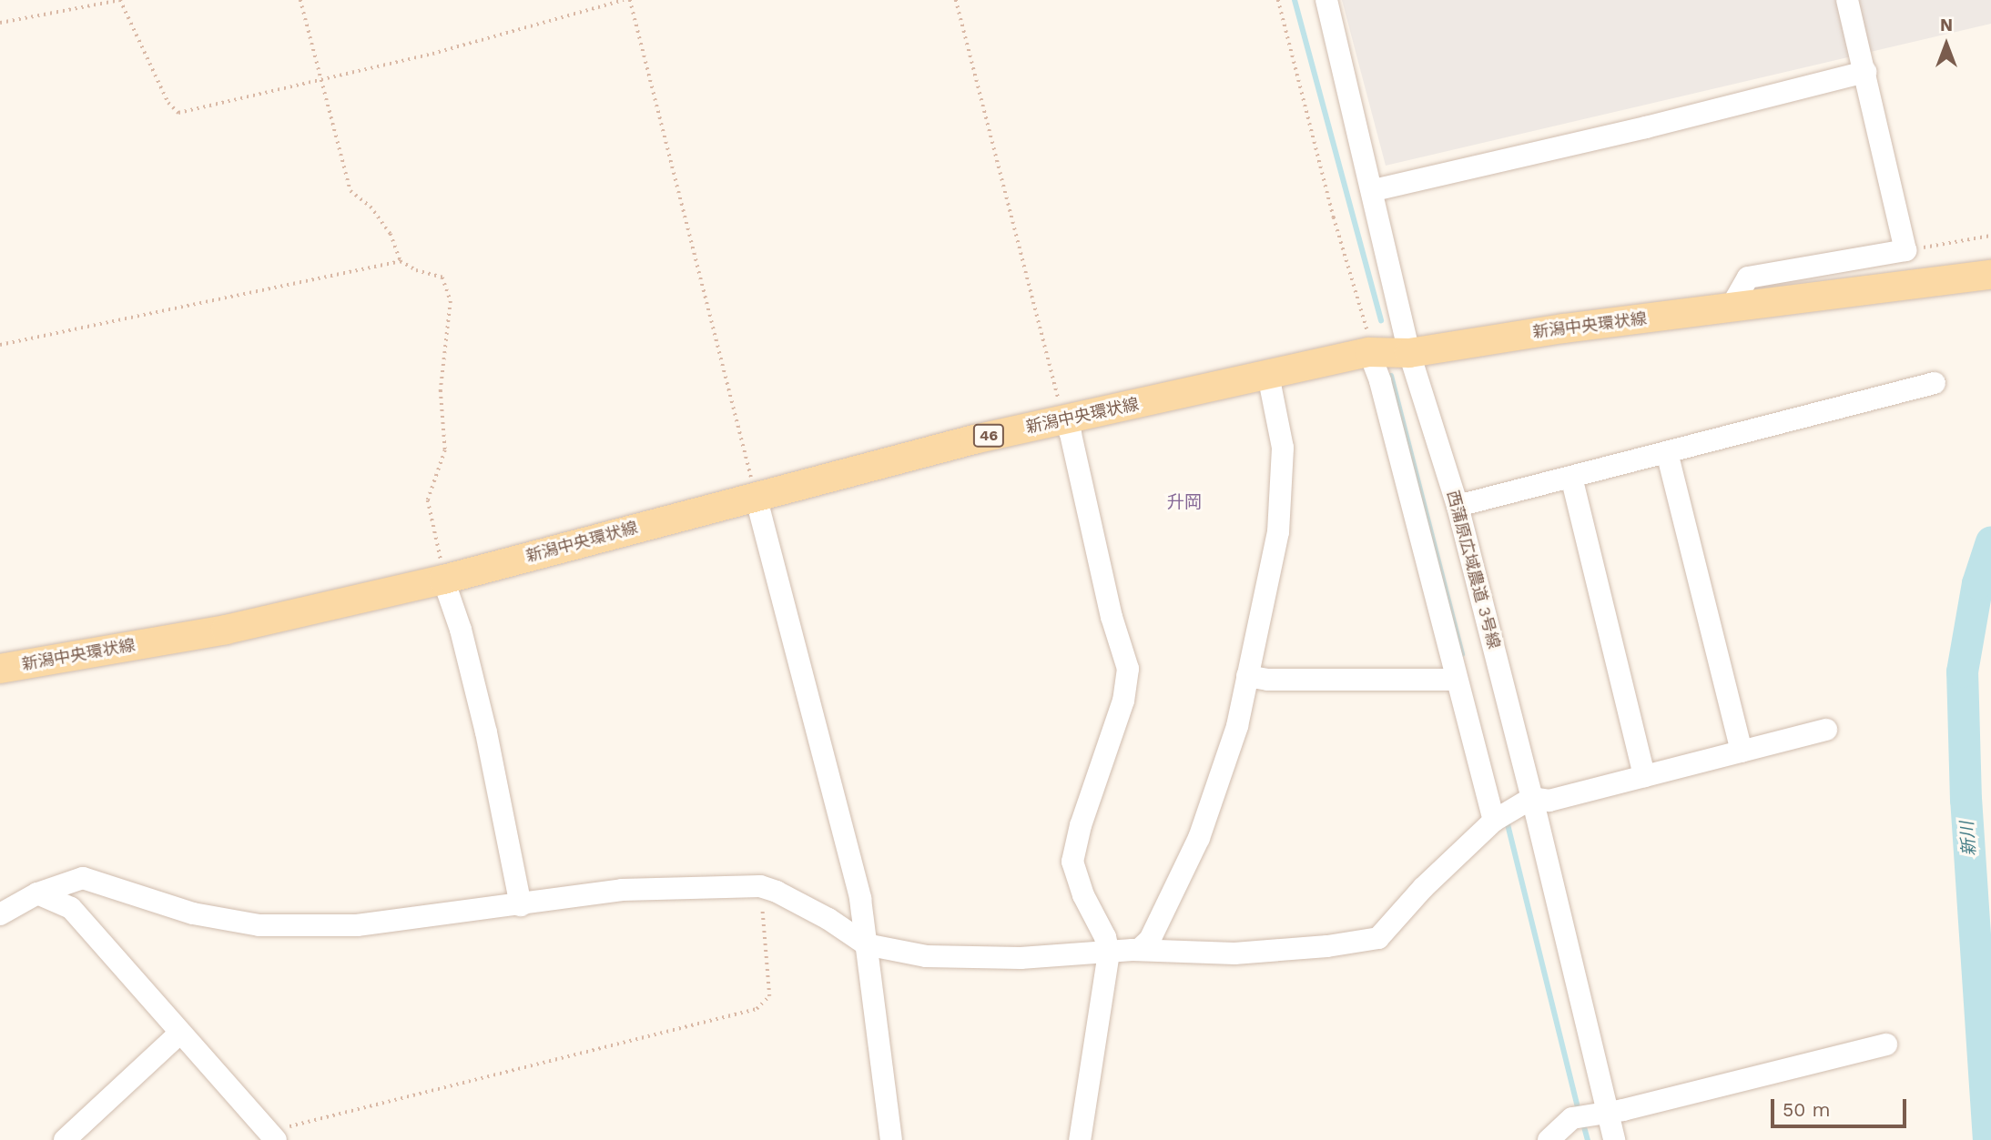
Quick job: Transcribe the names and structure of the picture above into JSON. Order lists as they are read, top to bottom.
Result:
{
  "streets": {
    "main road": ["新潟中央環状線", "46"],
    "street": ["西蒲原広域農道 3号線"]
  },
  "crossings": [
    ["新潟中央環状線", "西蒲原広域農道 3号線"]
  ],
  "districts": ["升岡"],
  "water": ["新川"],
  "scale_bar": "50 m",
  "north": "top"
}
